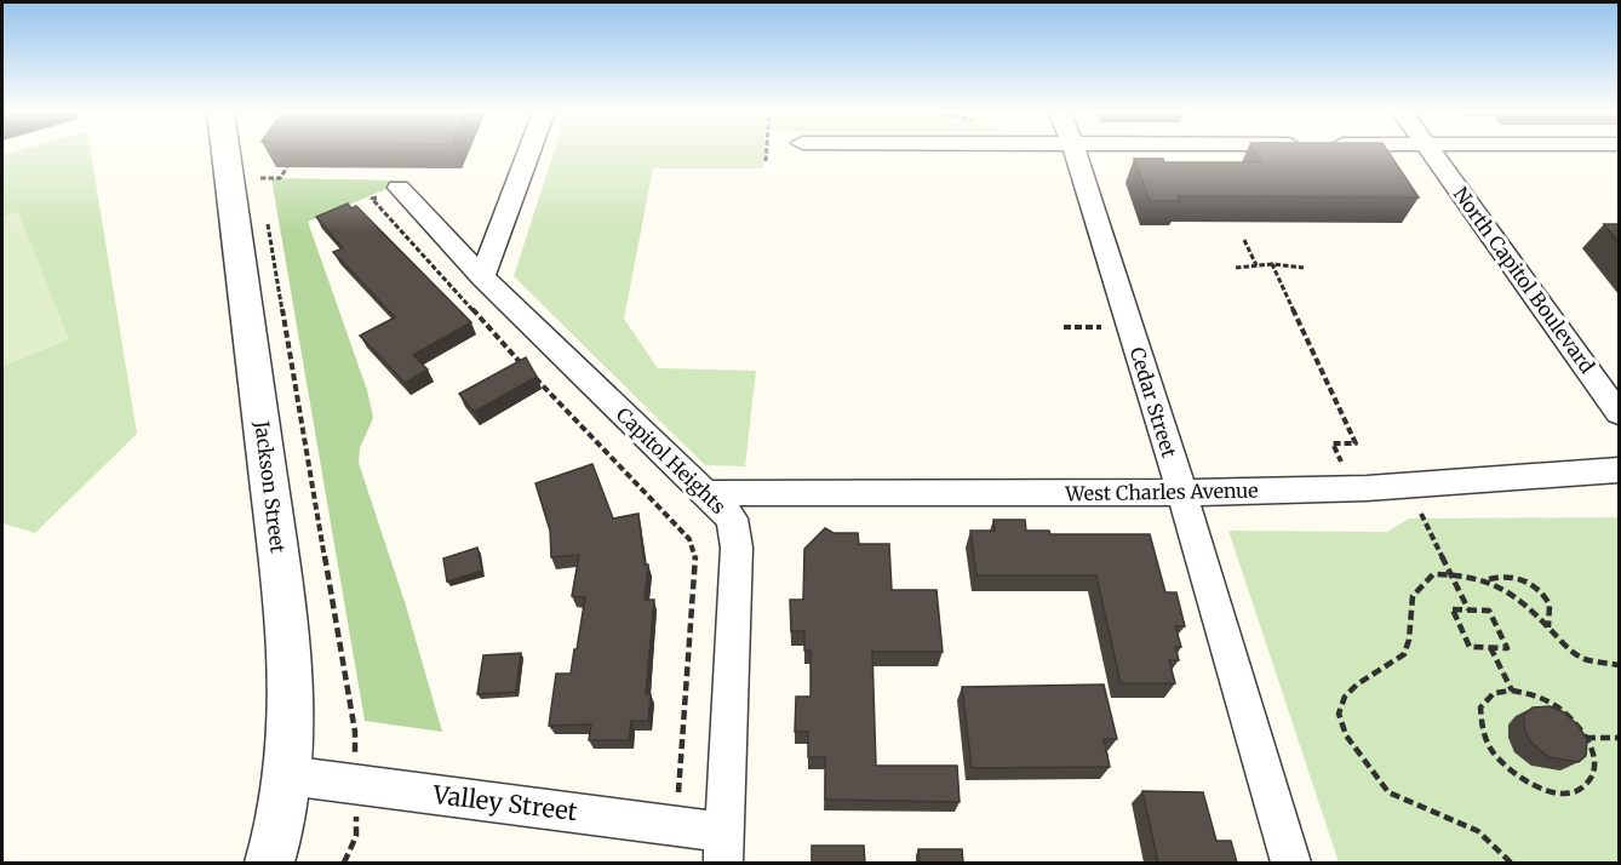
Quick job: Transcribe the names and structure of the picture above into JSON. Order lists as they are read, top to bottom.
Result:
{
  "streets": {
    "street": [
      "North Capitol Boulevard",
      "Cedar Street",
      "Capitol Heights",
      "Jackson Street",
      "West Charles Avenue",
      "Valley Street"
    ]
  },
  "crossings": [
    ["Cedar Street", "West Charles Avenue"],
    ["Capitol Heights", "West Charles Avenue"],
    ["Capitol Heights", "Valley Street"],
    ["Jackson Street", "Valley Street"]
  ]
}
